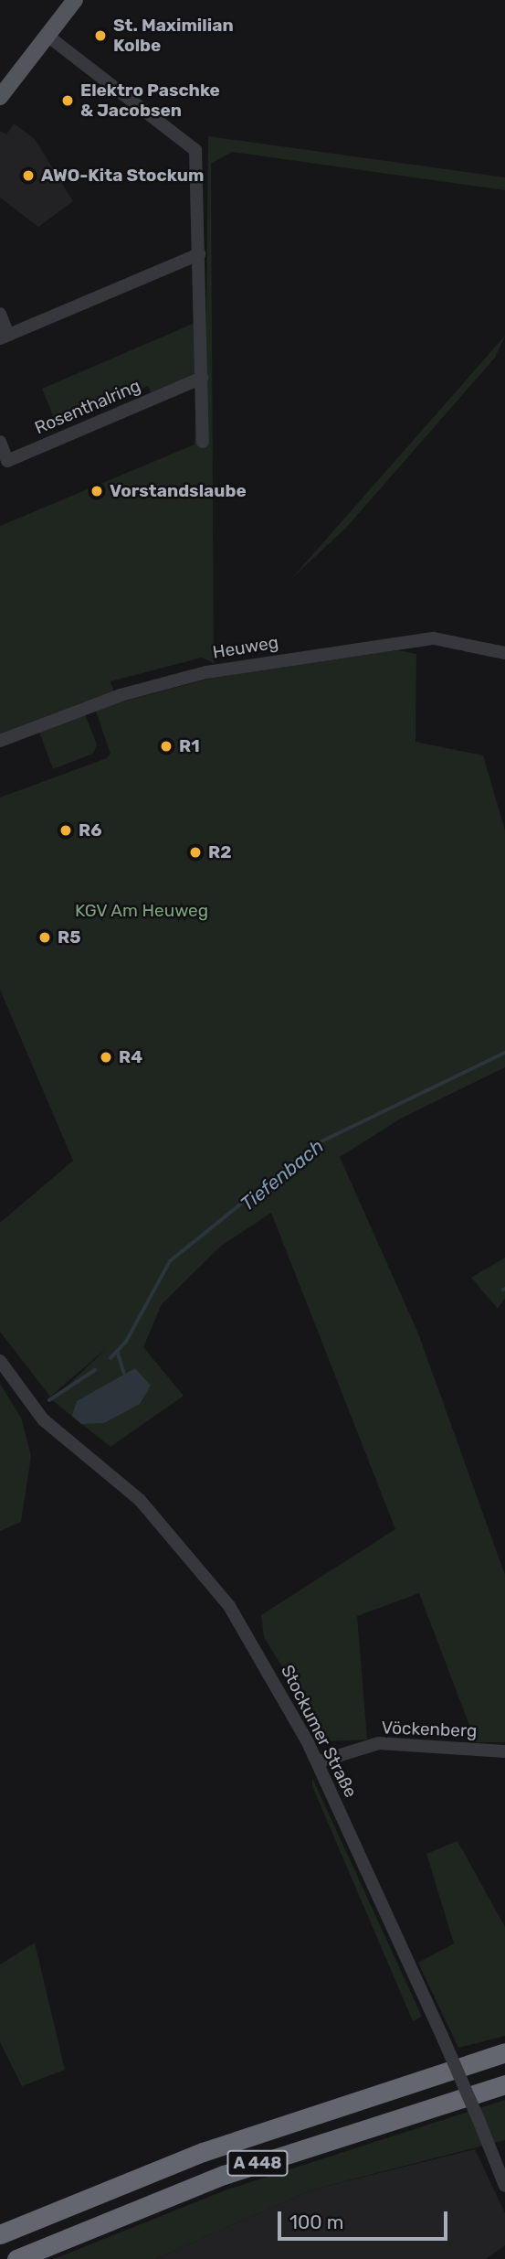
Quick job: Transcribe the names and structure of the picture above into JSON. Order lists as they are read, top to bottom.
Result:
{
  "streets": {
    "highway": ["A 448"],
    "street": [
      "Rosenthalring",
      "Heuweg",
      "Vöckenberg",
      "Stockumer Straße"
    ]
  },
  "crossings": [
    ["Vöckenberg", "Stockumer Straße"]
  ],
  "water": ["Tiefenbach"],
  "parks": ["KGV Am Heuweg"],
  "places": [
    "St. Maximilian Kolbe",
    "Elektro Paschke & Jacobsen",
    "AWO-Kita Stockum",
    "Vorstandslaube",
    "R1",
    "R6",
    "R2",
    "R5",
    "R4"
  ],
  "scale_bar": "100 m"
}
